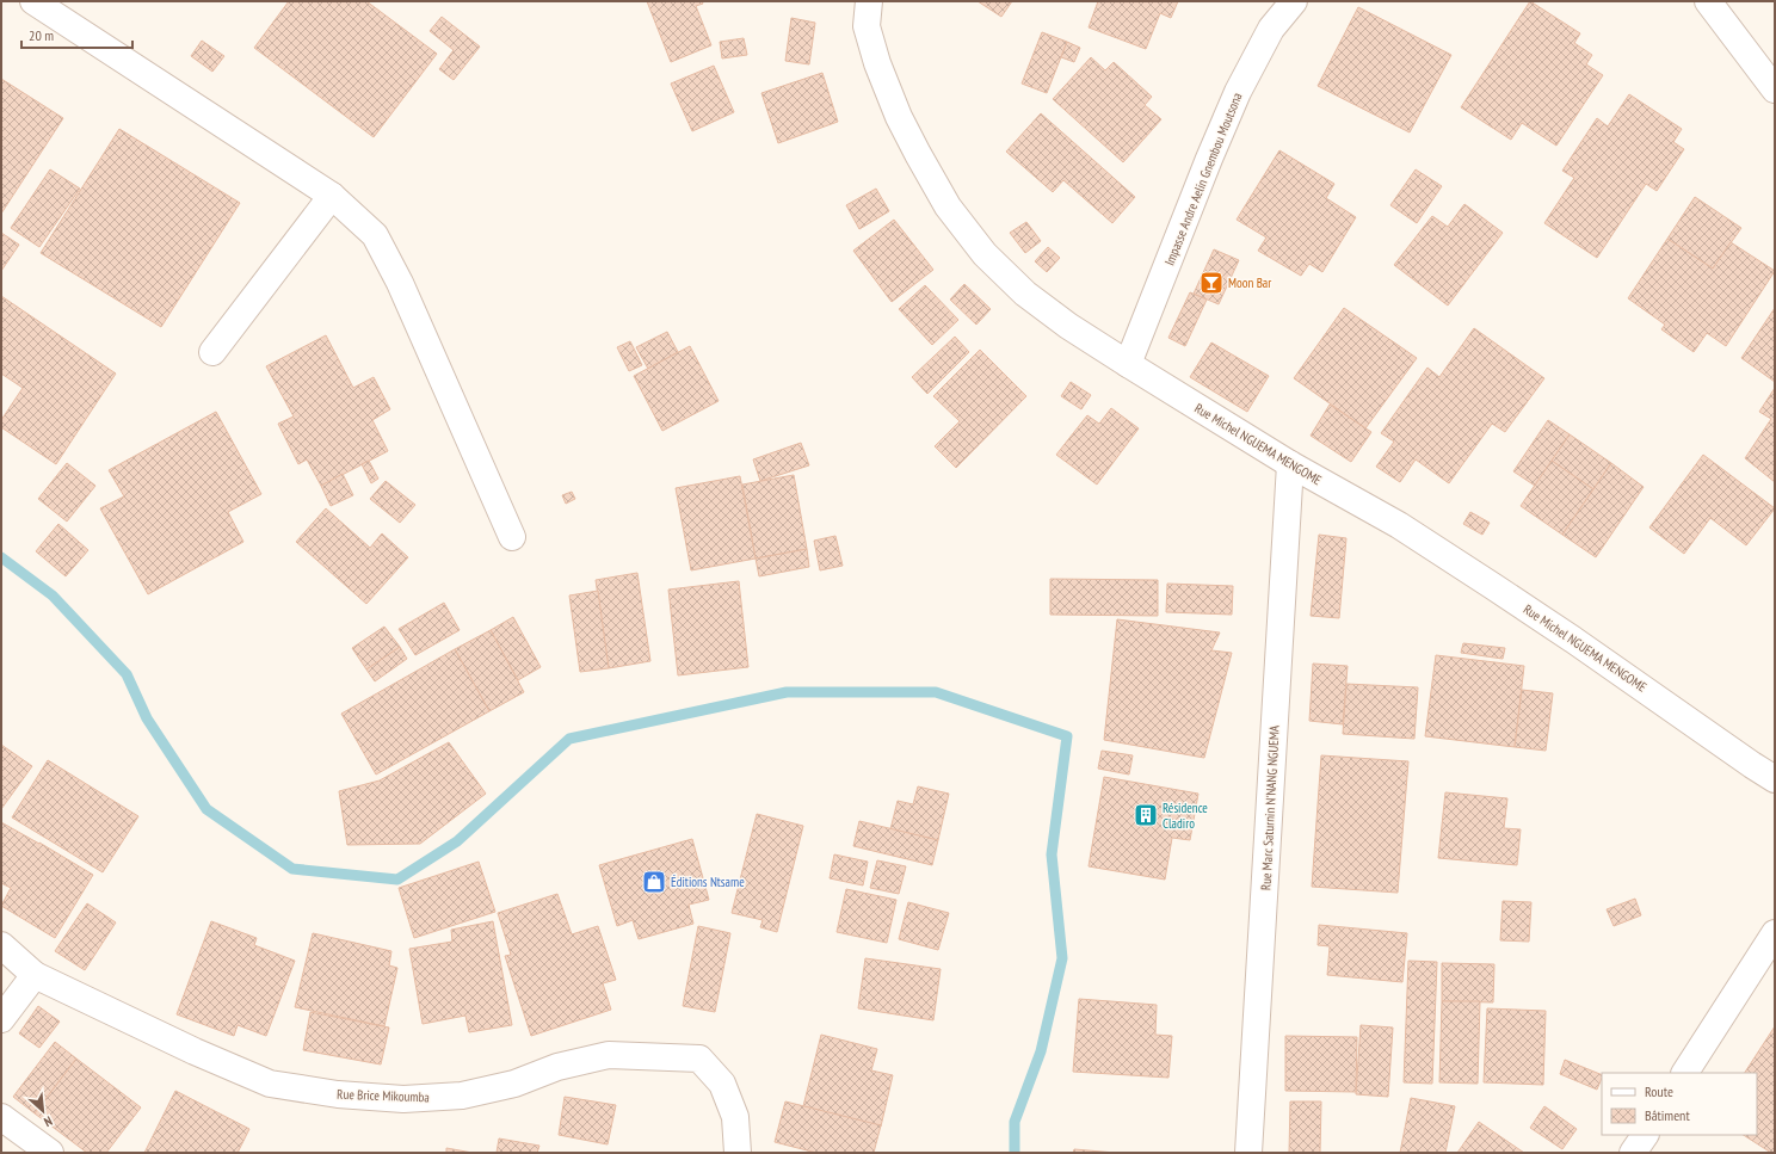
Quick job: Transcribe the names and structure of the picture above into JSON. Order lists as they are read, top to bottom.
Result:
{
  "streets": {
    "street": [
      "Impasse Andre Aelin Gnembou Moutsona",
      "Rue Michel NGUEMA MENGOME",
      "Rue Marc Saturnin N'NANG NGUEMA",
      "Rue Brice Mikoumba"
    ]
  },
  "crossings": [
    ["Impasse Andre Aelin Gnembou Moutsona", "Rue Michel NGUEMA MENGOME"],
    ["Rue Michel NGUEMA MENGOME", "Rue Marc Saturnin N'NANG NGUEMA"]
  ],
  "places": {
    "bar": ["Moon Bar"],
    "building": ["Résidence Cladiro"],
    "shop": ["Éditions Ntsame"]
  },
  "legend": ["Route", "Bâtiment"],
  "scale_bar": "20 m",
  "north": "bottom right"
}
